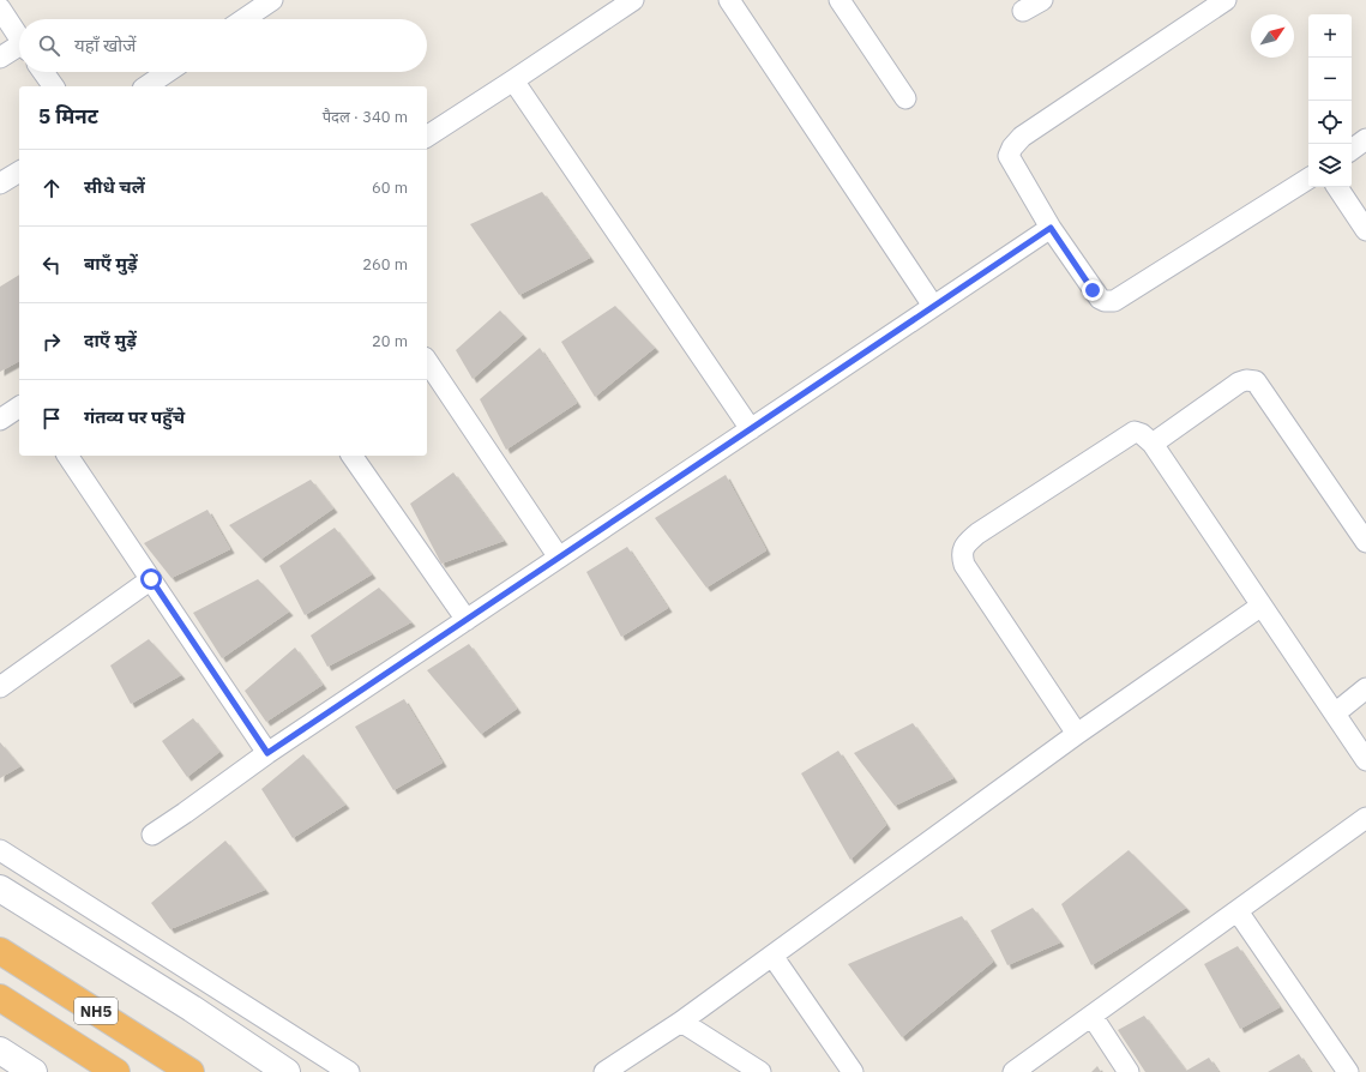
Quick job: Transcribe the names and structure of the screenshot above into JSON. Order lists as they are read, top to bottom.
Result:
{
  "streets": {
    "highway": ["NH5"]
  },
  "north": "top right",
  "page": {
    "map_buttons": ["+", "−"],
    "search": "यहाँ खोजें",
    "heading": ["5 मिनट", "पैदल · 340 m"],
    "list": [
      ["सीधे चलें", "60 m"],
      ["बाएँ मुड़ें", "260 m"],
      ["दाएँ मुड़ें", "20 m"],
      "गंतव्य पर पहुँचे"
    ]
  }
}
